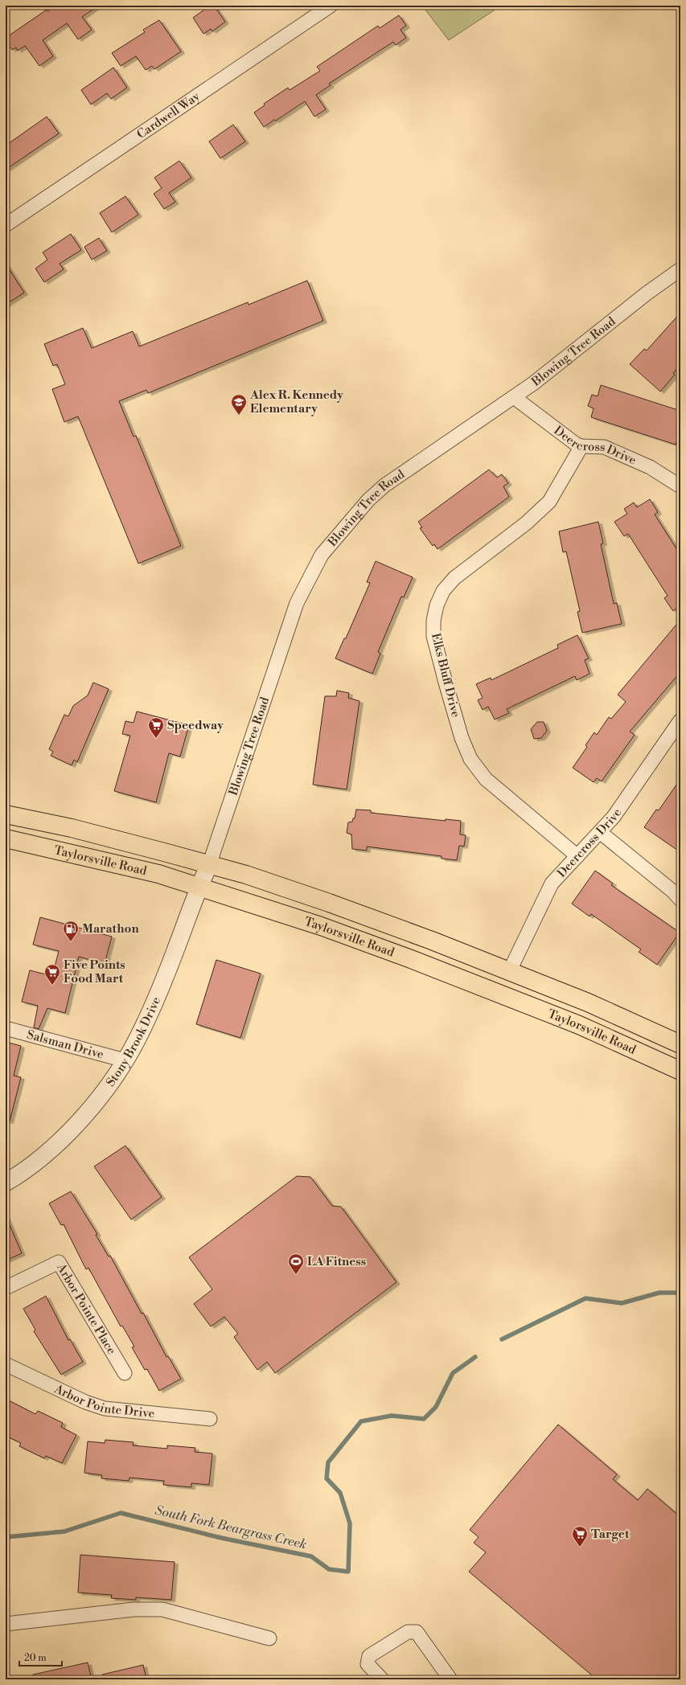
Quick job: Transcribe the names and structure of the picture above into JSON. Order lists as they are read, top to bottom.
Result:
{
  "streets": {
    "main road": ["Taylorsville Road"],
    "street": [
      "Cardwell Way",
      "Blowing Tree Road",
      "Deercross Drive",
      "Elks Bluff Drive",
      "Stony Brook Drive",
      "Salsman Drive",
      "Arbor Pointe Place",
      "Arbor Pointe Drive"
    ]
  },
  "crossings": [
    ["Blowing Tree Road", "Deercross Drive"],
    ["Blowing Tree Road", "Taylorsville Road"],
    ["Blowing Tree Road", "Stony Brook Drive"],
    ["Deercross Drive", "Elks Bluff Drive"],
    ["Deercross Drive", "Taylorsville Road"],
    ["Taylorsville Road", "Stony Brook Drive"],
    ["Stony Brook Drive", "Salsman Drive"]
  ],
  "water": ["South Fork Beargrass Creek"],
  "places": {
    "school or university": ["Alex R. Kennedy Elementary"],
    "supermarket": ["Speedway", "Five Points Food Mart", "Target"],
    "fuel station": ["Marathon"],
    "sports": ["LA Fitness"]
  },
  "scale_bar": "20 m"
}
